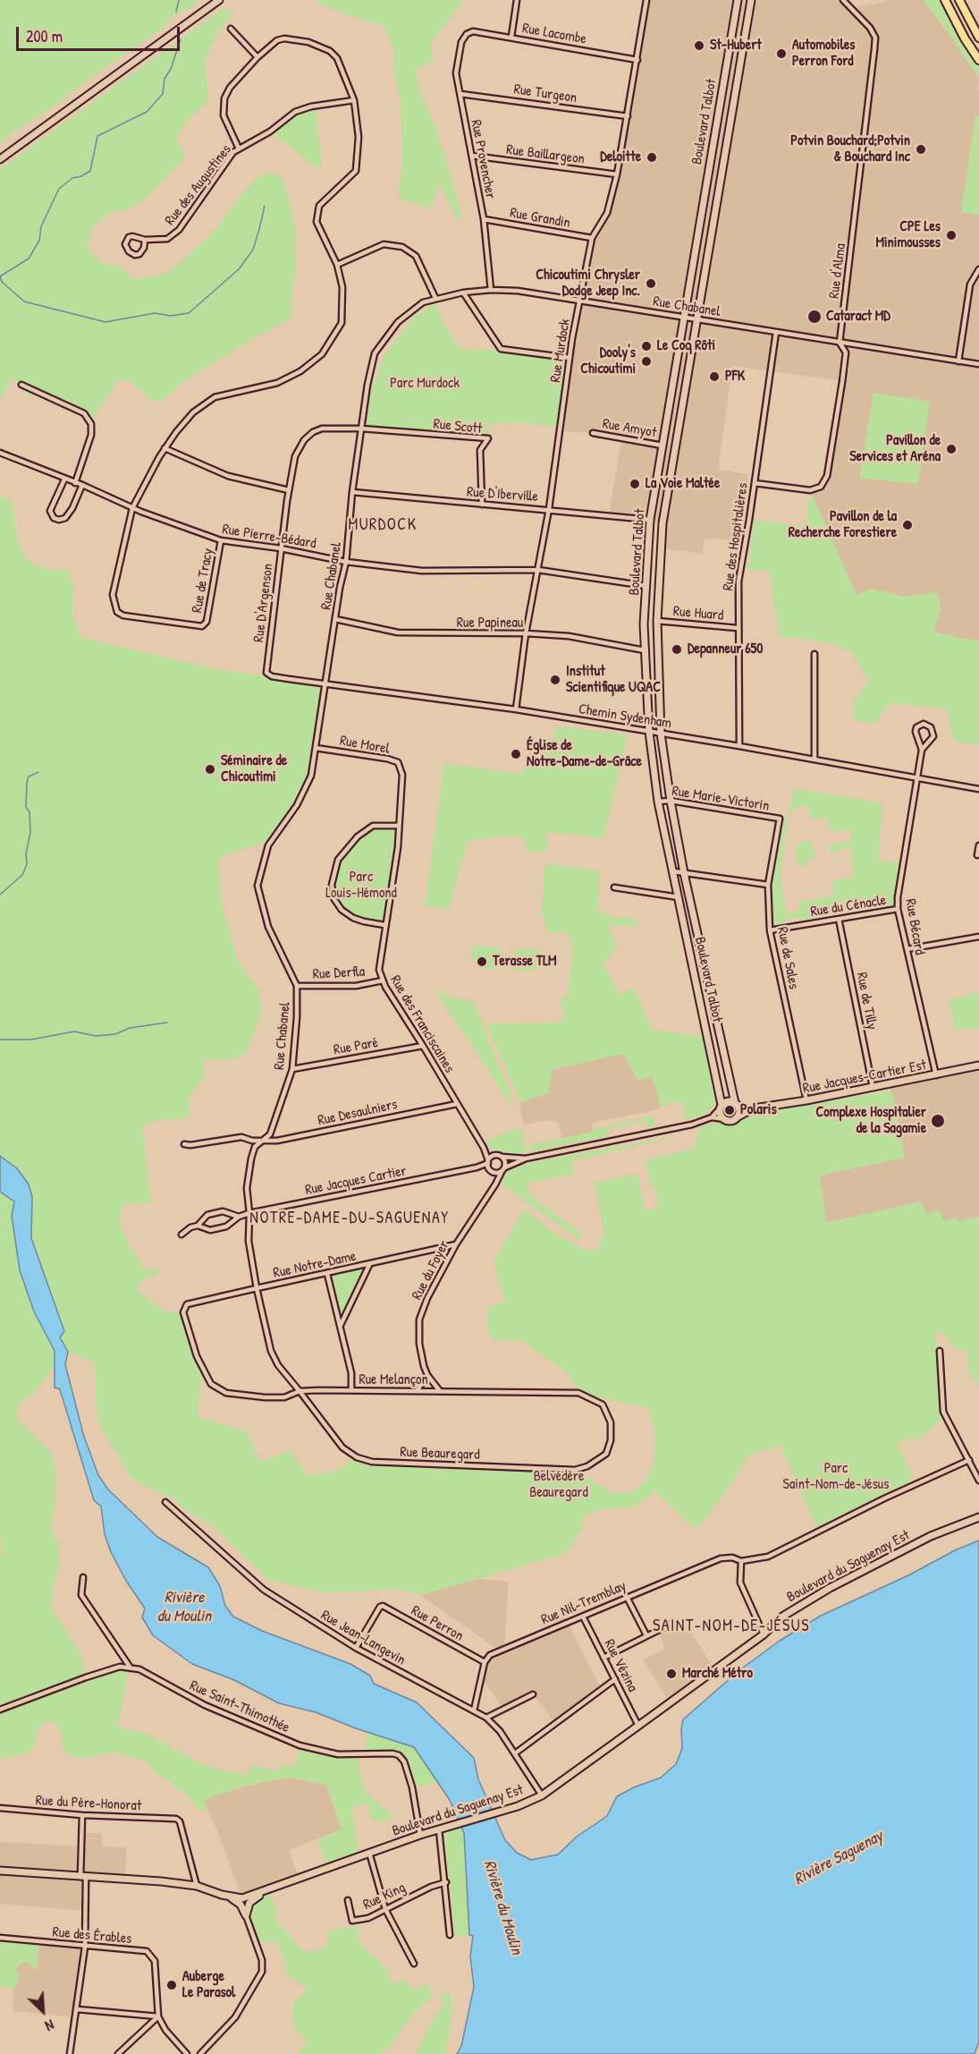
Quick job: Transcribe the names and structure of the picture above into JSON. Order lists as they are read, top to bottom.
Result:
{
  "streets": {
    "main road": ["Boulevard Talbot", "Rue Jacques-Cartier Est", "Boulevard du Saguenay Est"],
    "street": [
      "Rue Lacombe",
      "Rue Turgeon",
      "Rue Baillargeon",
      "Rue Provencher",
      "Rue des Augustines",
      "Rue Grandin",
      "Rue d'Alma",
      "Rue Chabanel",
      "Rue Murdock",
      "Rue Scott",
      "Rue Amyot",
      "Rue D'Iberville",
      "Rue Pierre-Bédard",
      "Rue des Hospitalières",
      "Rue de Tracy",
      "Rue D'Argenson",
      "Rue Huard",
      "Rue Papineau",
      "Chemin Sydenham",
      "Rue Morel",
      "Rue Marie-Victorin",
      "Rue du Cénacle",
      "Rue Bécard",
      "Rue de Sales",
      "Rue Derfla",
      "Rue de Tilly",
      "Rue des Franciscaines",
      "Rue Paré",
      "Rue Desaulniers",
      "Rue Jacques Cartier",
      "Rue Notre-Dame",
      "Rue du Foyer",
      "Rue Melançon",
      "Rue Beauregard",
      "Rue Nil-Tremblay",
      "Rue Perron",
      "Rue Jean-Langevin",
      "Rue Vézina",
      "Rue Saint-Thimothée",
      "Rue du Père-Honorat",
      "Rue King",
      "Rue des Érables"
    ]
  },
  "crossings": [
    ["Rue Lacombe", "Rue Provencher"],
    ["Rue Lacombe", "Rue Murdock"],
    ["Rue Turgeon", "Rue Provencher"],
    ["Rue Turgeon", "Rue Murdock"],
    ["Boulevard Talbot", "Rue Chabanel"],
    ["Boulevard Talbot", "Rue Amyot"],
    ["Boulevard Talbot", "Rue D'Iberville"],
    ["Boulevard Talbot", "Rue Pierre-Bédard"],
    ["Boulevard Talbot", "Rue Huard"],
    ["Boulevard Talbot", "Rue Papineau"],
    ["Boulevard Talbot", "Chemin Sydenham"],
    ["Boulevard Talbot", "Rue Marie-Victorin"],
    ["Boulevard Talbot", "Rue Jacques-Cartier Est"],
    ["Rue Baillargeon", "Rue Provencher"],
    ["Rue Baillargeon", "Rue Murdock"],
    ["Rue Provencher", "Rue Grandin"],
    ["Rue Provencher", "Rue Chabanel"],
    ["Rue Grandin", "Rue Murdock"],
    ["Rue d'Alma", "Rue Chabanel"],
    ["Rue d'Alma", "Rue des Hospitalières"],
    ["Rue Chabanel", "Rue Murdock"],
    ["Rue Chabanel", "Rue Scott"],
    ["Rue Chabanel", "Rue D'Iberville"],
    ["Rue Chabanel", "Rue Pierre-Bédard"],
    ["Rue Chabanel", "Rue des Hospitalières"],
    ["Rue Chabanel", "Rue D'Argenson"],
    ["Rue Chabanel", "Rue Papineau"],
    ["Rue Chabanel", "Chemin Sydenham"],
    ["Rue Chabanel", "Rue Morel"],
    ["Rue Chabanel", "Rue Derfla"],
    ["Rue Chabanel", "Rue Paré"],
    ["Rue Chabanel", "Rue Desaulniers"],
    ["Rue Chabanel", "Rue Jacques Cartier"],
    ["Rue Chabanel", "Rue Notre-Dame"],
    ["Rue Chabanel", "Rue Melançon"],
    ["Rue Chabanel", "Rue Beauregard"],
    ["Rue Murdock", "Rue D'Iberville"],
    ["Rue Murdock", "Rue Pierre-Bédard"],
    ["Rue Murdock", "Rue Papineau"],
    ["Rue Murdock", "Chemin Sydenham"],
    ["Rue Scott", "Rue D'Iberville"],
    ["Rue Scott", "Rue D'Argenson"],
    ["Rue Pierre-Bédard", "Rue de Tracy"],
    ["Rue Pierre-Bédard", "Rue D'Argenson"],
    ["Rue des Hospitalières", "Rue Huard"],
    ["Rue des Hospitalières", "Chemin Sydenham"],
    ["Rue D'Argenson", "Chemin Sydenham"],
    ["Chemin Sydenham", "Rue Bécard"],
    ["Rue Morel", "Rue des Franciscaines"],
    ["Rue Marie-Victorin", "Rue de Sales"],
    ["Rue du Cénacle", "Rue Bécard"],
    ["Rue du Cénacle", "Rue de Sales"],
    ["Rue du Cénacle", "Rue de Tilly"],
    ["Rue Bécard", "Rue Jacques-Cartier Est"],
    ["Rue de Sales", "Rue Jacques-Cartier Est"],
    ["Rue Derfla", "Rue des Franciscaines"],
    ["Rue de Tilly", "Rue Jacques-Cartier Est"],
    ["Rue des Franciscaines", "Rue Paré"],
    ["Rue des Franciscaines", "Rue Desaulniers"],
    ["Rue des Franciscaines", "Rue Jacques Cartier"],
    ["Rue des Franciscaines", "Rue du Foyer"],
    ["Rue Jacques Cartier", "Rue du Foyer"],
    ["Rue Notre-Dame", "Rue du Foyer"],
    ["Rue Notre-Dame", "Rue Melançon"],
    ["Rue du Foyer", "Rue Melançon"],
    ["Rue Melançon", "Rue Beauregard"],
    ["Boulevard du Saguenay Est", "Rue Jean-Langevin"],
    ["Boulevard du Saguenay Est", "Rue Vézina"],
    ["Boulevard du Saguenay Est", "Rue Saint-Thimothée"],
    ["Boulevard du Saguenay Est", "Rue du Père-Honorat"],
    ["Rue Nil-Tremblay", "Rue Perron"],
    ["Rue Nil-Tremblay", "Rue Vézina"],
    ["Rue Perron", "Rue Jean-Langevin"]
  ],
  "districts": ["MURDOCK", "NOTRE-DAME-DU-SAGUENAY", "SAINT-NOM-DE-JÉSUS"],
  "water": ["Rivière du Moulin", "Rivière Saguenay"],
  "parks": [
    "Parc Murdock",
    "Parc Louis-Hémond",
    "Parc Saint-Nom-de-Jésus",
    "Belvédère Beauregard"
  ],
  "places": [
    "St-Hubert",
    "Automobiles Perron Ford",
    "Potvin Bouchard;Potvin & Bouchard Inc",
    "Deloitte",
    "CPE Les Minimousses",
    "Chicoutimi Chrysler Dodge Jeep Inc.",
    "Cataract MD",
    "Le Coq Rôti",
    "Dooly's Chicoutimi",
    "PFK",
    "Pavillon de Services et Aréna",
    "La Voie Maltée",
    "Pavillon de la Recherche Forestiere",
    "Depanneur 650",
    "Institut Scientifique UQAC",
    "Église de Notre-Dame-de-Grâce",
    "Séminaire de Chicoutimi",
    "Terasse TLM",
    "Polaris",
    "Complexe Hospitalier de la Sagamie",
    "Marché Métro",
    "Auberge Le Parasol"
  ],
  "scale_bar": "200 m",
  "north": "bottom right"
}
